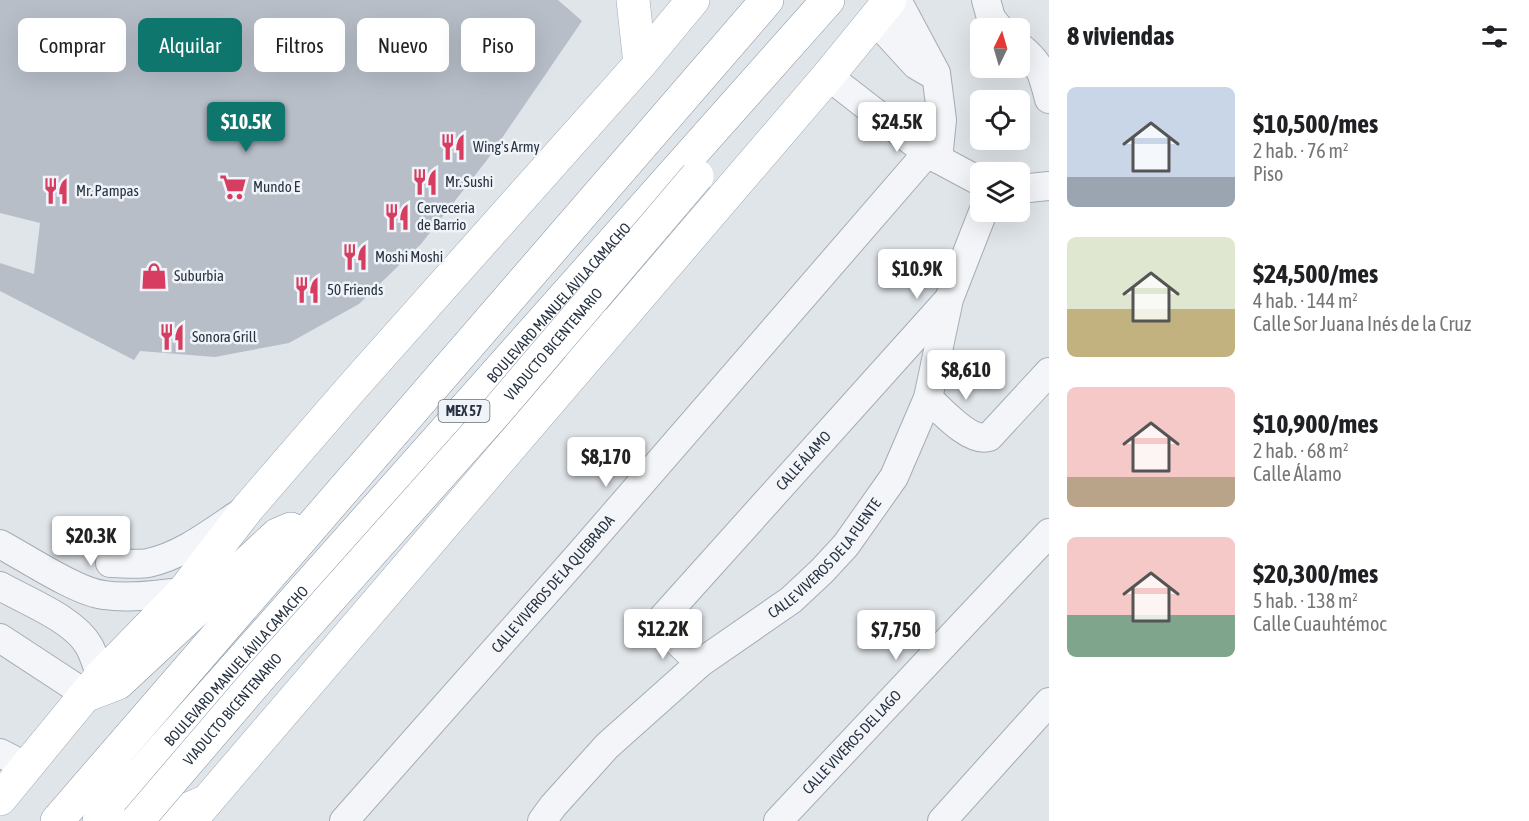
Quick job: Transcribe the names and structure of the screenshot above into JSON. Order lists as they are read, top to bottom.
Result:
{
  "streets": {
    "main road": ["BOULEVARD MANUEL ÁVILA CAMACHO", "VIADUCTO BICENTENARIO", "MEX 57"],
    "street": [
      "CALLE ÁLAMO",
      "CALLE VIVEROS DE LA FUENTE",
      "CALLE VIVEROS DE LA QUEBRADA",
      "CALLE VIVEROS DEL LAGO"
    ]
  },
  "crossings": [
    ["CALLE ÁLAMO", "CALLE VIVEROS DE LA FUENTE"]
  ],
  "places": {
    "restaurant": [
      "Wing's Army",
      "Mr. Sushi",
      "Mr. Pampas",
      "Cerveceria de Barrio",
      "Moshi Moshi",
      "50 Friends",
      "Sonora Grill"
    ],
    "supermarket": ["Mundo E"],
    "shop": ["Suburbia"]
  },
  "north": "top",
  "page": {
    "heading": "8 viviendas",
    "chip": [
      "Comprar",
      "Alquilar",
      "Filtros",
      "Nuevo",
      "Piso"
    ],
    "list": [
      {
        "name": "$10,500/mes",
        "note": "2 hab. · 76 m² · Piso"
      },
      {
        "name": "$24,500/mes",
        "note": "4 hab. · 144 m² · Calle Sor Juana Inés de la Cruz"
      },
      {
        "name": "$10,900/mes",
        "note": "2 hab. · 68 m² · Calle Álamo"
      },
      {
        "name": "$20,300/mes",
        "note": "5 hab. · 138 m² · Calle Cuauhtémoc"
      }
    ],
    "price": [
      "$10.5K",
      "$24.5K",
      "$10.9K",
      "$8,610",
      "$8,170",
      "$20.3K",
      "$12.2K",
      "$7,750"
    ]
  }
}
